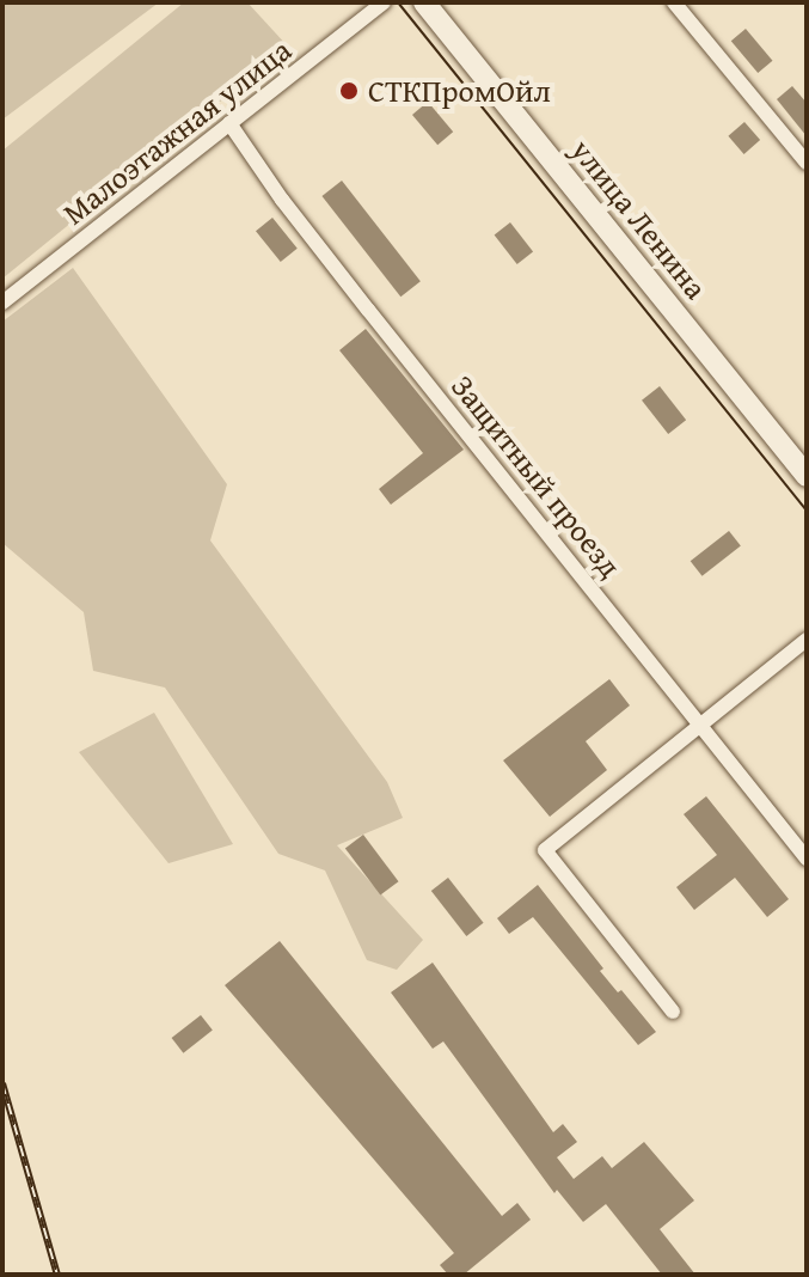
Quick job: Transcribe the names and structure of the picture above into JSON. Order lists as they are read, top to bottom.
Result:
{
  "streets": {
    "main road": ["улица Ленина"],
    "street": ["Малоэтажная улица", "Защитный проезд"]
  },
  "crossings": [
    ["Малоэтажная улица", "Защитный проезд"]
  ],
  "places": ["СТКПромОйл"]
}
